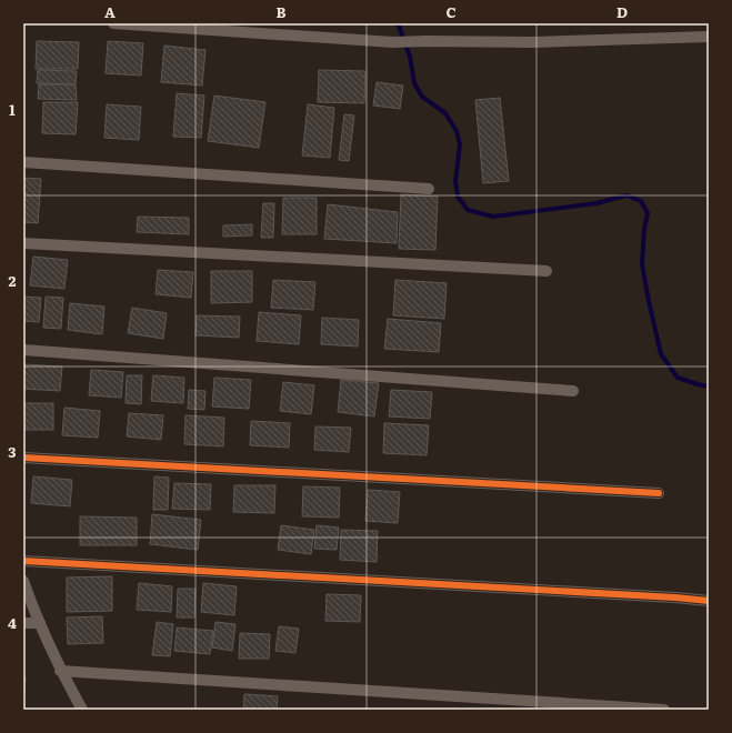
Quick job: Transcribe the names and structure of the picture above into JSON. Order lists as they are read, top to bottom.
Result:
{
  "grid": {
    "columns": [
      "A",
      "B",
      "C",
      "D"
    ],
    "rows": [
      "1",
      "2",
      "3",
      "4"
    ]
  }
}
